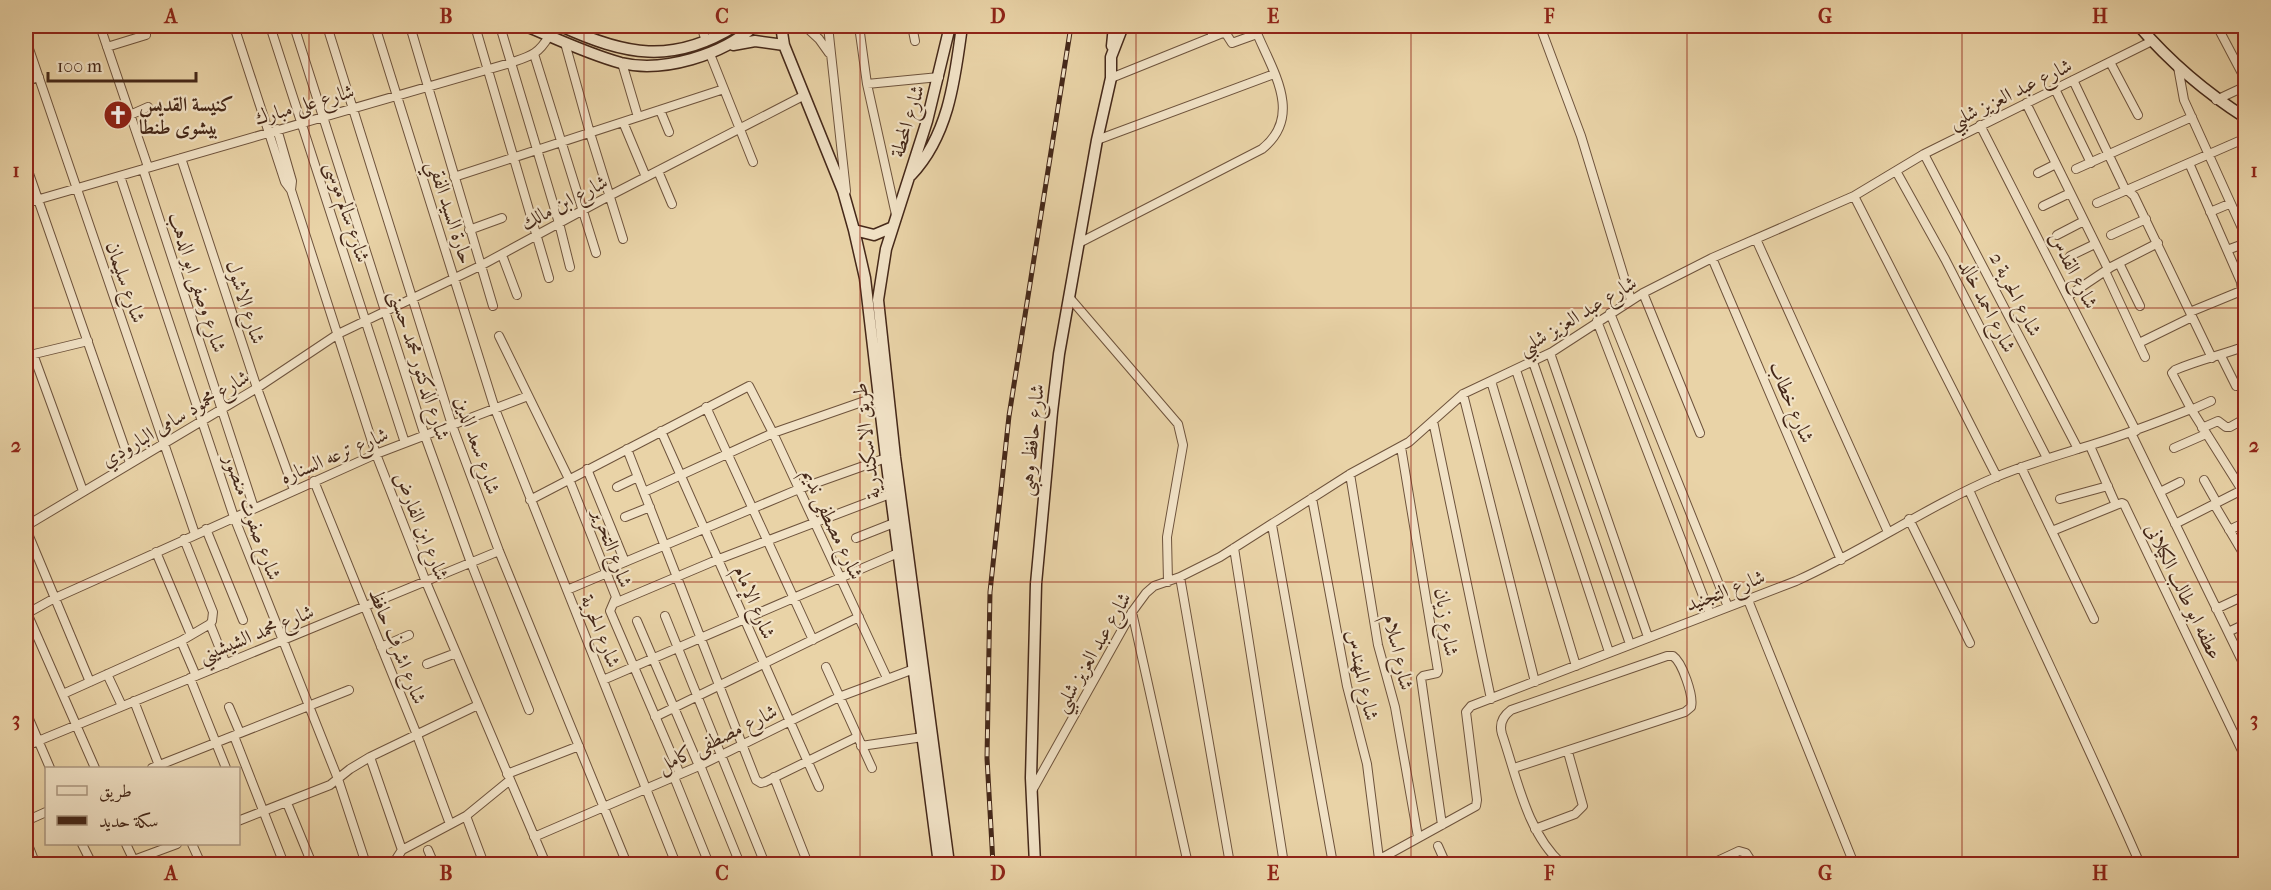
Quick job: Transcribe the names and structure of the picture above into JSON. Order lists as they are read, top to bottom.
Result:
{
  "streets": {
    "main road": ["شارع المحطة", "شارع حافظ وهبى", "طريق الاسكندرية"],
    "street": [
      "شارع عبد العزيز شلبي",
      "شارع على مبارك",
      "شارع ابن مالك",
      "شارع سالم موسى",
      "حارة السيد الفقي",
      "شارع القدس",
      "شارع سليمان",
      "شارع وصفى ابو الدهب",
      "شارع الحرية 2",
      "شارع الاشول",
      "شارع احمد خالد",
      "شارع الدكتور محمد حسنى",
      "شارع خطاب",
      "شارع محمود سامى البارودي",
      "شارع سعد الدين",
      "شارع ترعه السناره",
      "شارع صفوت منصور",
      "شارع مصطفى نديم",
      "شارع ابن الفارض",
      "شارع التحرير",
      "شارع التجنيد",
      "عطفه ابو طالب الكيلانى",
      "شارع الإمام",
      "شارع زيان",
      "شارع الحرية",
      "شارع محمد الشيشيني",
      "شارع اشرف حافظ",
      "شارع اسلام",
      "شارع المهندس",
      "شارع مصطفى كامل"
    ]
  },
  "crossings": [
    ["شارع عبد العزيز شلبي", "شارع القدس"],
    ["شارع عبد العزيز شلبي", "شارع الحرية 2"],
    ["شارع عبد العزيز شلبي", "شارع احمد خالد"],
    ["شارع عبد العزيز شلبي", "شارع خطاب"],
    ["شارع عبد العزيز شلبي", "شارع حافظ وهبى"],
    ["شارع عبد العزيز شلبي", "شارع زيان"],
    ["شارع عبد العزيز شلبي", "شارع اسلام"],
    ["شارع عبد العزيز شلبي", "شارع المهندس"],
    ["شارع على مبارك", "شارع سالم موسى"],
    ["شارع على مبارك", "حارة السيد الفقي"],
    ["شارع على مبارك", "شارع سليمان"],
    ["شارع على مبارك", "شارع وصفى ابو الدهب"],
    ["شارع على مبارك", "شارع الاشول"],
    ["شارع على مبارك", "شارع الدكتور محمد حسنى"],
    ["شارع على مبارك", "شارع سعد الدين"],
    ["شارع على مبارك", "شارع صفوت منصور"],
    ["شارع على مبارك", "شارع ابن الفارض"],
    ["شارع المحطة", "طريق الاسكندرية"],
    ["شارع ابن مالك", "شارع سالم موسى"],
    ["شارع ابن مالك", "حارة السيد الفقي"],
    ["شارع ابن مالك", "شارع الدكتور محمد حسنى"],
    ["شارع ابن مالك", "شارع محمود سامى البارودي"],
    ["شارع ابن مالك", "طريق الاسكندرية"],
    ["شارع ابن مالك", "شارع سعد الدين"],
    ["شارع ابن مالك", "شارع ابن الفارض"],
    ["شارع سالم موسى", "شارع ترعه السناره"],
    ["حارة السيد الفقي", "شارع ترعه السناره"],
    ["حارة السيد الفقي", "شارع الحرية"],
    ["شارع القدس", "شارع التجنيد"],
    ["شارع سليمان", "شارع محمود سامى البارودي"],
    ["شارع سليمان", "شارع ترعه السناره"],
    ["شارع وصفى ابو الدهب", "شارع محمود سامى البارودي"],
    ["شارع وصفى ابو الدهب", "شارع ترعه السناره"],
    ["شارع الحرية 2", "شارع التجنيد"],
    ["شارع الاشول", "شارع محمود سامى البارودي"],
    ["شارع الاشول", "شارع ترعه السناره"],
    ["شارع احمد خالد", "شارع التجنيد"],
    ["شارع الدكتور محمد حسنى", "شارع ترعه السناره"],
    ["شارع الدكتور محمد حسنى", "شارع محمد الشيشيني"],
    ["شارع خطاب", "شارع التجنيد"],
    ["شارع محمود سامى البارودي", "شارع صفوت منصور"],
    ["شارع محمود سامى البارودي", "شارع ابن الفارض"],
    ["طريق الاسكندرية", "شارع مصطفى كامل"],
    ["شارع سعد الدين", "شارع ترعه السناره"],
    ["شارع سعد الدين", "شارع محمد الشيشيني"],
    ["شارع سعد الدين", "شارع مصطفى كامل"],
    ["شارع ترعه السناره", "شارع صفوت منصور"],
    ["شارع ترعه السناره", "شارع ابن الفارض"],
    ["شارع ترعه السناره", "شارع التحرير"],
    ["شارع ترعه السناره", "شارع الحرية"],
    ["شارع ترعه السناره", "شارع اشرف حافظ"],
    ["شارع صفوت منصور", "شارع محمد الشيشيني"],
    ["شارع مصطفى نديم", "شارع مصطفى كامل"],
    ["شارع ابن الفارض", "شارع محمد الشيشيني"],
    ["شارع ابن الفارض", "شارع مصطفى كامل"],
    ["شارع التحرير", "شارع مصطفى كامل"],
    ["شارع التجنيد", "عطفه ابو طالب الكيلانى"],
    ["شارع التجنيد", "شارع زيان"],
    ["شارع التجنيد", "شارع اسلام"],
    ["شارع التجنيد", "شارع المهندس"],
    ["شارع الإمام", "شارع مصطفى كامل"],
    ["شارع الحرية", "شارع مصطفى كامل"],
    ["شارع محمد الشيشيني", "شارع اشرف حافظ"]
  ],
  "places": {
    "church": ["كنيسة القديس بيشوى طنطا"]
  },
  "legend": ["طريق", "سكة حديد"],
  "scale_bar": "100 m",
  "grid": {
    "columns": [
      "A",
      "B",
      "C",
      "D",
      "E",
      "F",
      "G",
      "H"
    ],
    "rows": ["1", "2", "3"]
  }
}
